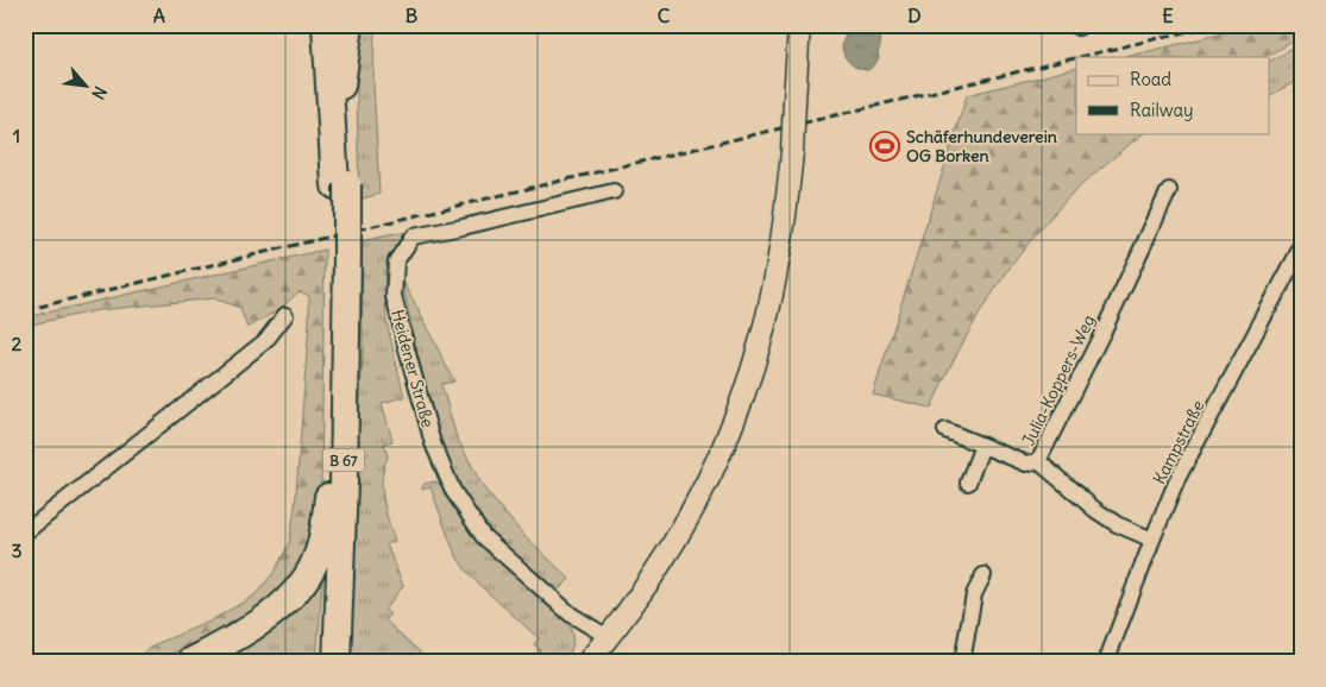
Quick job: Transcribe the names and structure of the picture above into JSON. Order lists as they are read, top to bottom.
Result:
{
  "streets": {
    "highway": ["B 67"],
    "street": ["Heidener Straße", "Julia-Koppers-Weg", "Kampstraße"]
  },
  "crossings": [
    ["Julia-Koppers-Weg", "Kampstraße"]
  ],
  "places": {
    "sports": ["Schäferhundeverein OG Borken"]
  },
  "legend": ["Road", "Railway"],
  "north": "bottom right",
  "grid": {
    "columns": [
      "A",
      "B",
      "C",
      "D",
      "E"
    ],
    "rows": ["1", "2", "3"]
  }
}
